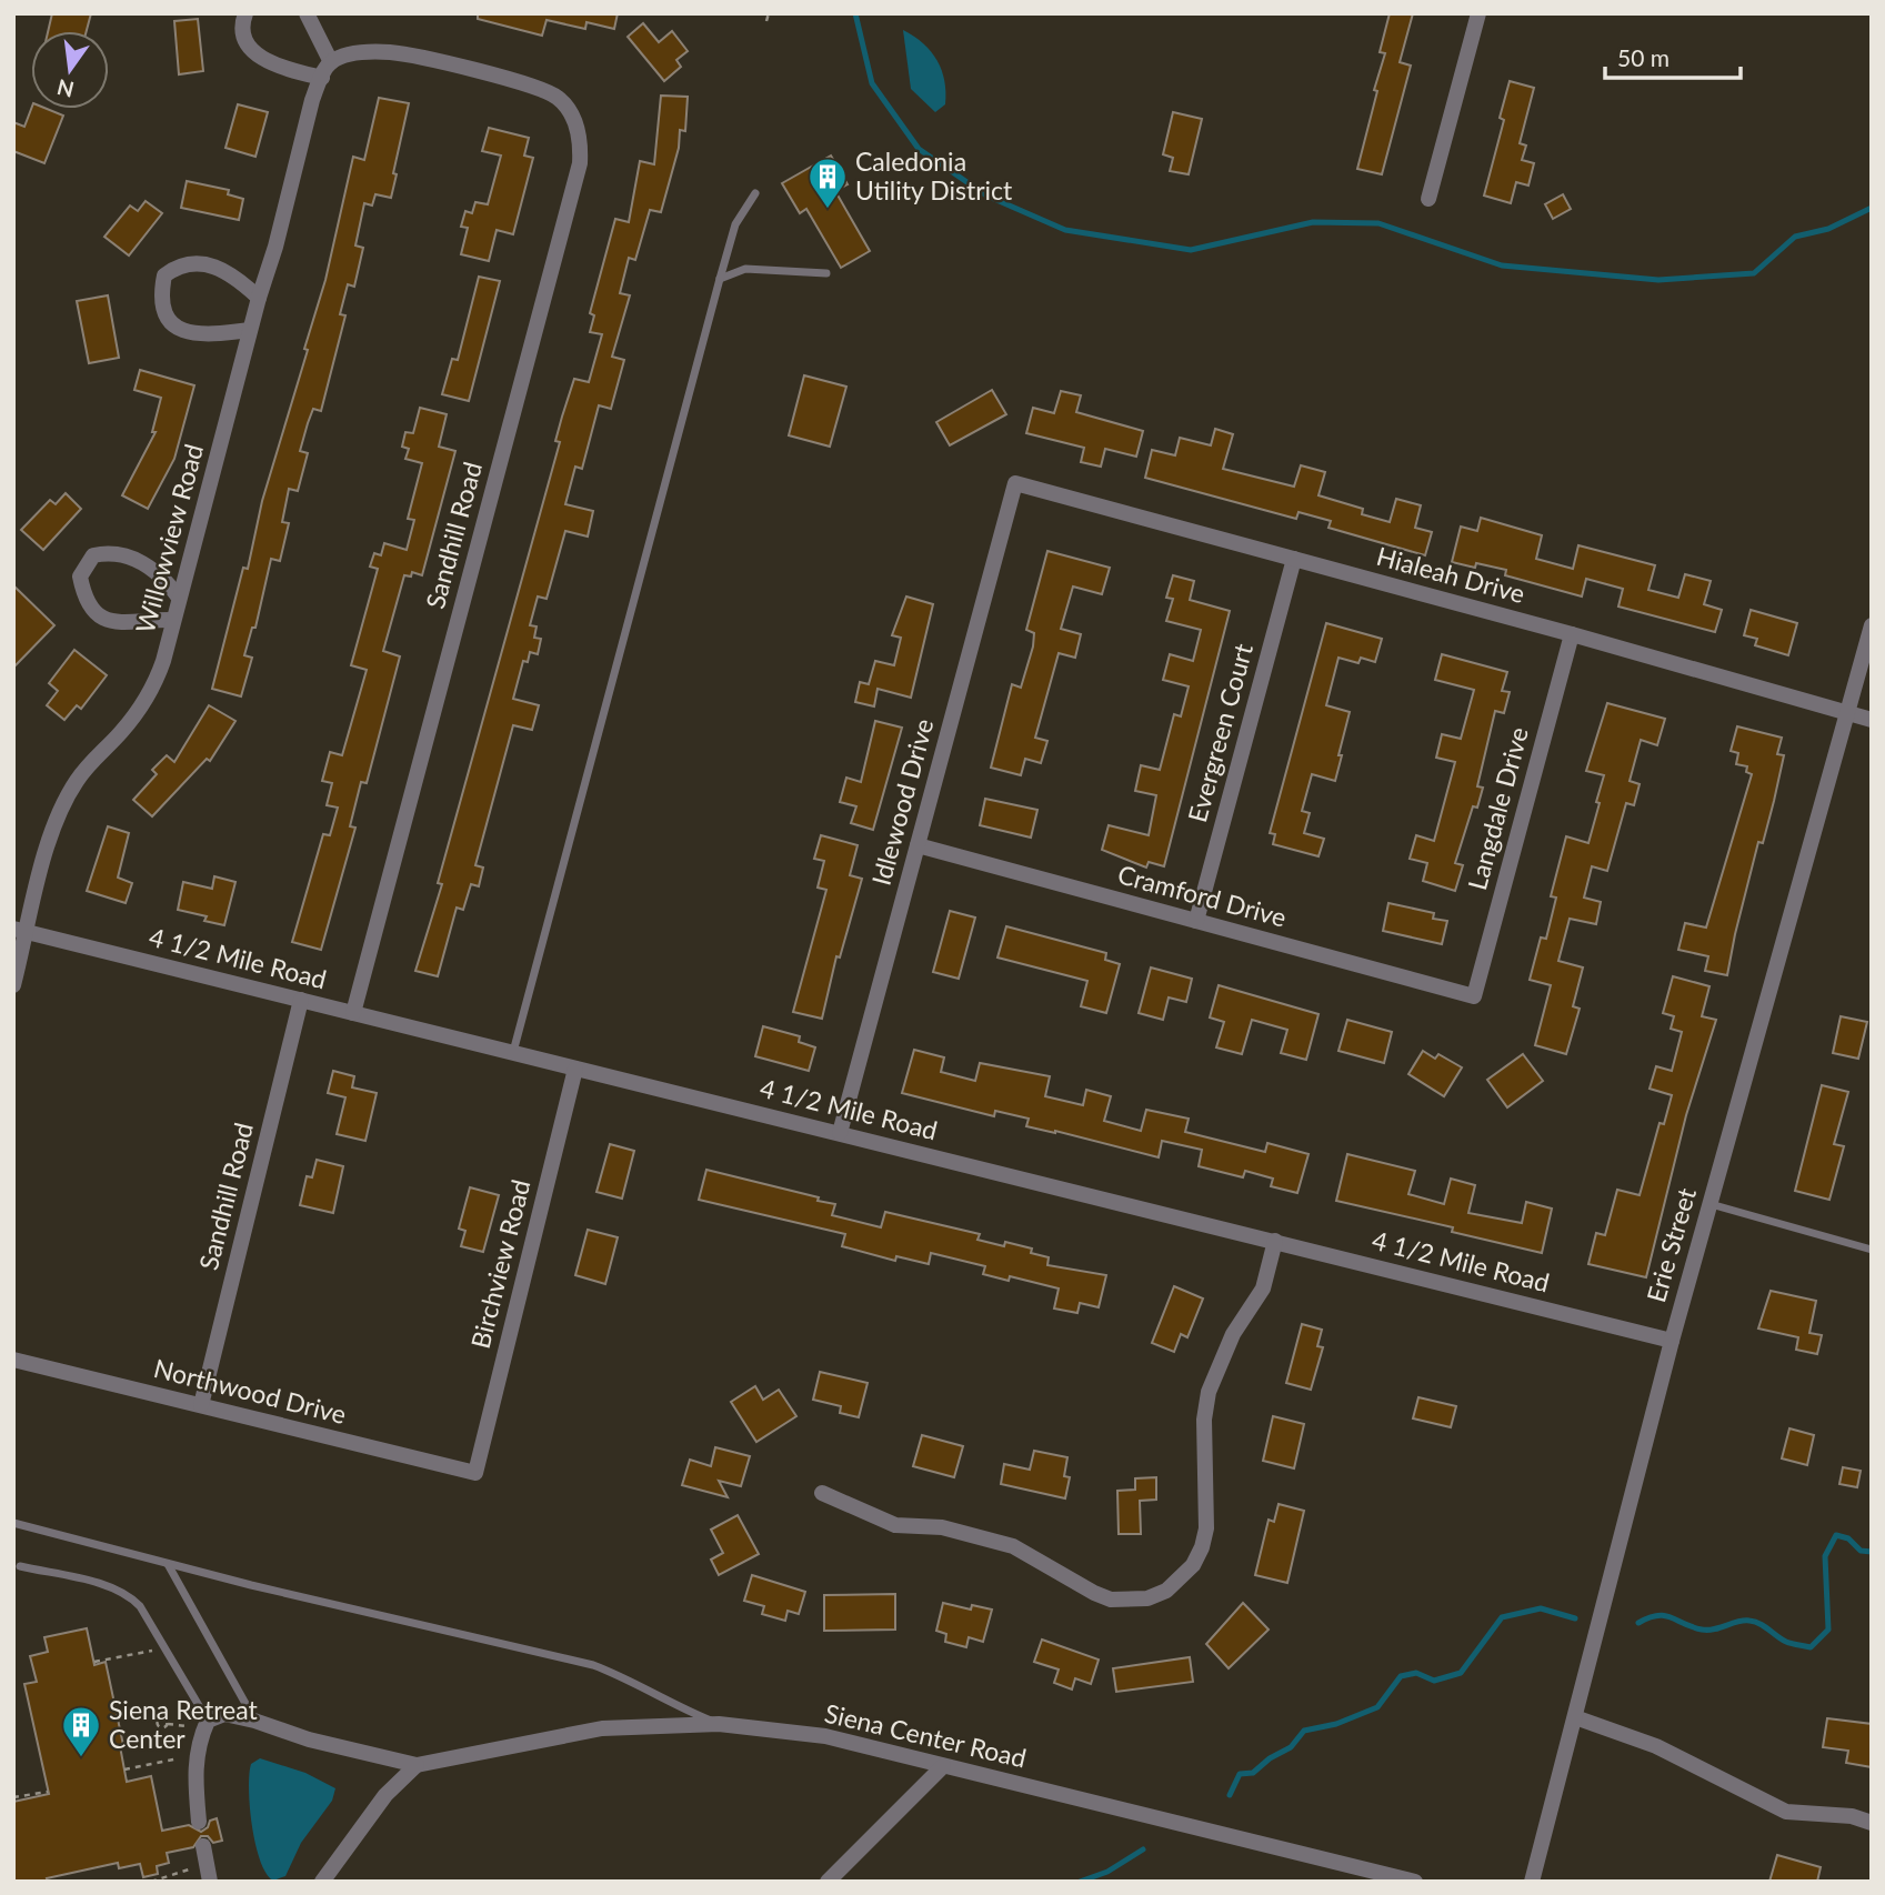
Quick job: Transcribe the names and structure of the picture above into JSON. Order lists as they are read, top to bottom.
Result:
{
  "streets": {
    "street": [
      "Sandhill Road",
      "Willowview Road",
      "Hialeah Drive",
      "Evergreen Court",
      "Idlewood Drive",
      "Langdale Drive",
      "Cramford Drive",
      "4 1/2 Mile Road",
      "Erie Street",
      "Birchview Road",
      "Northwood Drive",
      "Siena Center Road"
    ]
  },
  "crossings": [
    ["Sandhill Road", "Willowview Road"],
    ["Sandhill Road", "4 1/2 Mile Road"],
    ["Sandhill Road", "Northwood Drive"],
    ["Willowview Road", "4 1/2 Mile Road"],
    ["Hialeah Drive", "Evergreen Court"],
    ["Hialeah Drive", "Idlewood Drive"],
    ["Hialeah Drive", "Langdale Drive"],
    ["Hialeah Drive", "Erie Street"],
    ["Evergreen Court", "Cramford Drive"],
    ["Idlewood Drive", "Cramford Drive"],
    ["Idlewood Drive", "4 1/2 Mile Road"],
    ["Langdale Drive", "Cramford Drive"],
    ["4 1/2 Mile Road", "Erie Street"],
    ["4 1/2 Mile Road", "Birchview Road"],
    ["Birchview Road", "Northwood Drive"]
  ],
  "places": {
    "building": ["Caledonia Utility District", "Siena Retreat Center"]
  },
  "scale_bar": "50 m",
  "north": "bottom"
}
